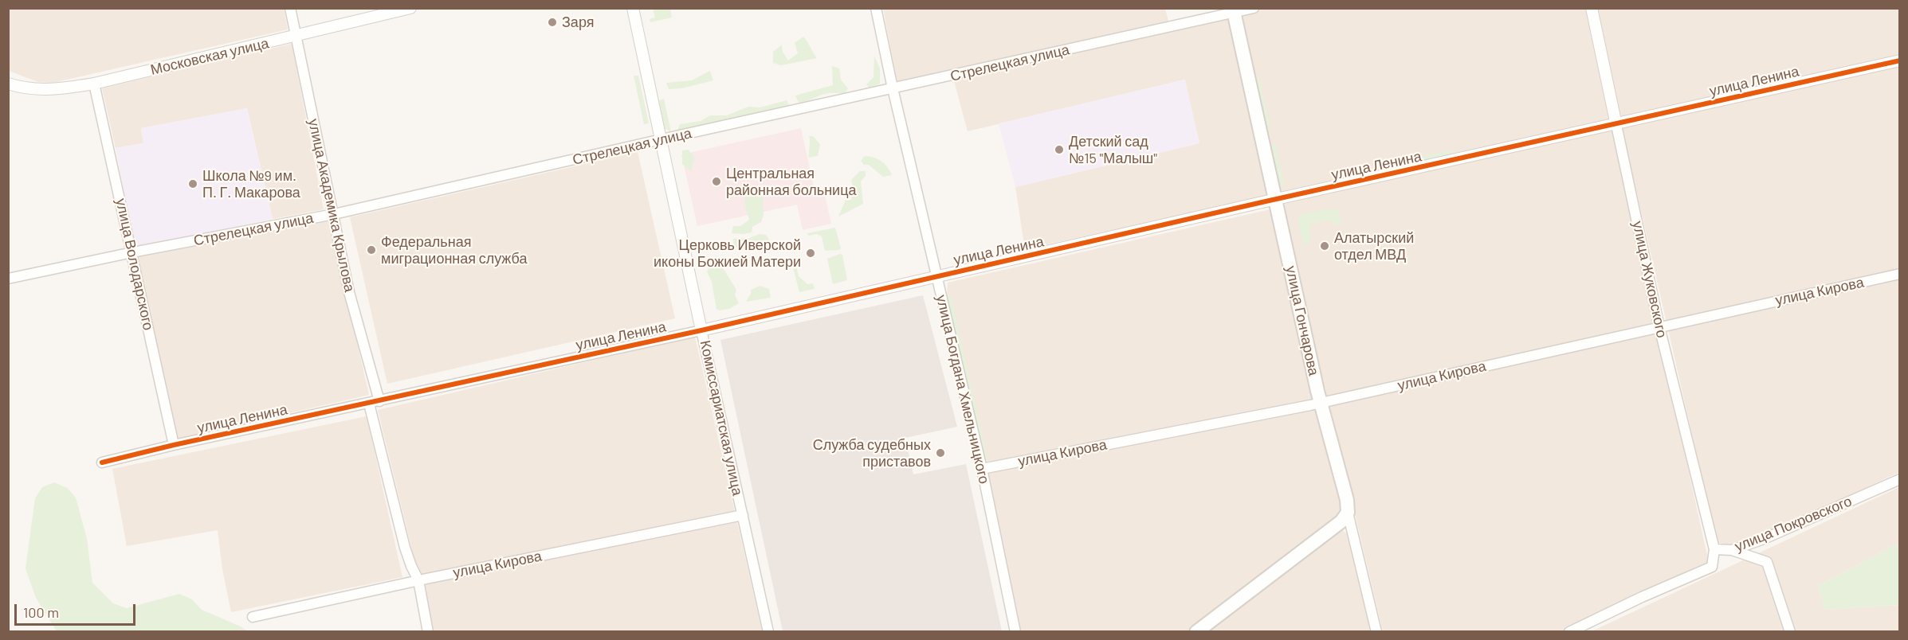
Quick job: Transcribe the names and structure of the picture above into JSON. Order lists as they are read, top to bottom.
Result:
{
  "streets": {
    "main road": ["улица Гончарова"],
    "street": [
      "Московская улица",
      "Стрелецкая улица",
      "улица Ленина",
      "улица Академика Крылова",
      "улица Володарского",
      "улица Жуковского",
      "улица Кирова",
      "улица Богдана Хмельницкого",
      "Комиссариатская улица",
      "улица Покровского"
    ]
  },
  "crossings": [
    ["Московская улица", "улица Академика Крылова"],
    ["Московская улица", "улица Володарского"],
    ["Стрелецкая улица", "улица Академика Крылова"],
    ["Стрелецкая улица", "улица Володарского"],
    ["Стрелецкая улица", "улица Гончарова"],
    ["Стрелецкая улица", "улица Богдана Хмельницкого"],
    ["Стрелецкая улица", "Комиссариатская улица"],
    ["улица Ленина", "улица Академика Крылова"],
    ["улица Ленина", "улица Володарского"],
    ["улица Ленина", "улица Жуковского"],
    ["улица Ленина", "улица Гончарова"],
    ["улица Ленина", "улица Богдана Хмельницкого"],
    ["улица Ленина", "Комиссариатская улица"],
    ["улица Академика Крылова", "улица Кирова"],
    ["улица Жуковского", "улица Кирова"],
    ["улица Жуковского", "улица Покровского"],
    ["улица Кирова", "улица Гончарова"],
    ["улица Кирова", "улица Богдана Хмельницкого"],
    ["улица Кирова", "Комиссариатская улица"]
  ],
  "places": [
    "Заря",
    "Детский сад №15 \"Малыш\"",
    "Центральная районная больница",
    "Школа №9 им. П. Г. Макарова",
    "Алатырский отдел МВД",
    "Федеральная миграционная служба",
    "Церковь Иверской иконы Божией Матери",
    "Служба судебных приставов"
  ],
  "scale_bar": "100 m"
}
